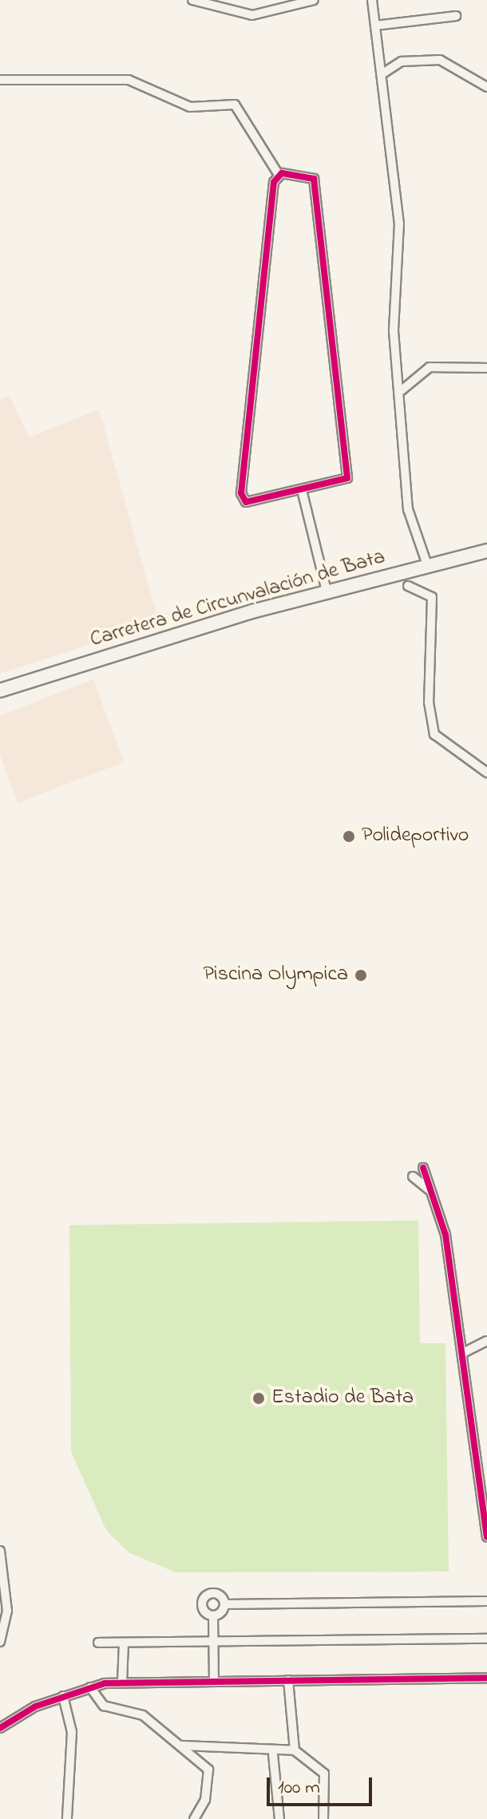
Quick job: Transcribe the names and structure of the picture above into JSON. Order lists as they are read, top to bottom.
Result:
{
  "streets": {
    "main road": ["Carretera de Circunvalación de Bata"]
  },
  "places": ["Polideportivo", "Piscina Olympica", "Estadio de Bata"],
  "scale_bar": "100 m"
}
